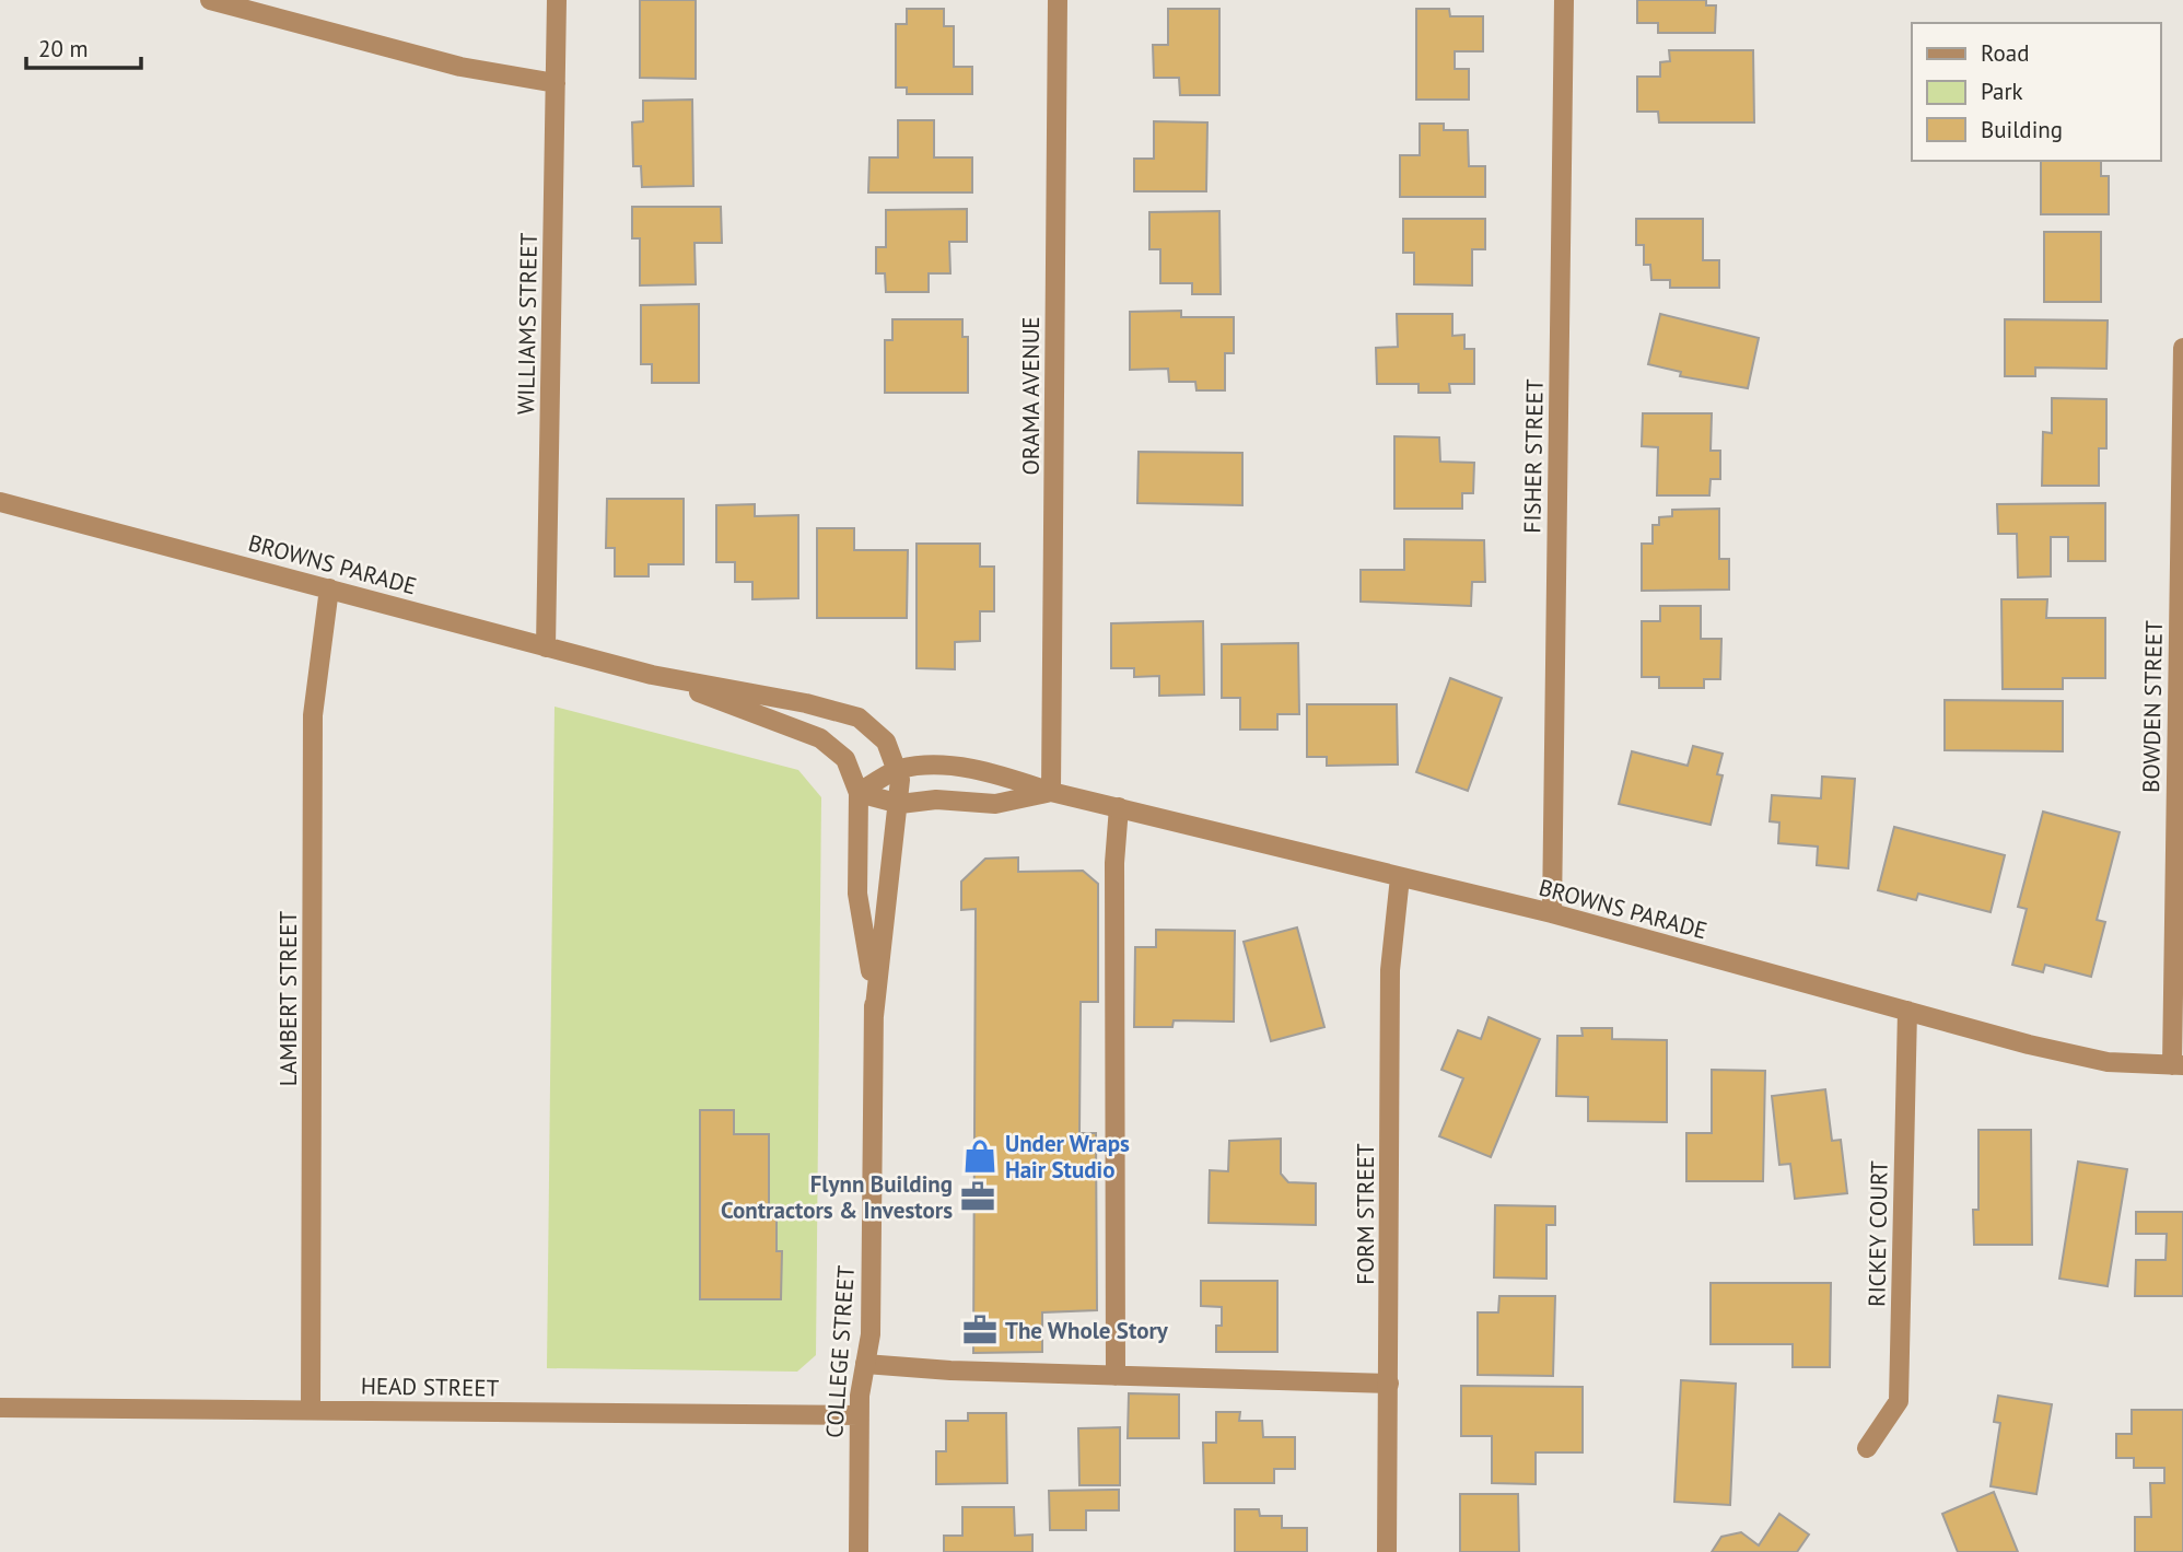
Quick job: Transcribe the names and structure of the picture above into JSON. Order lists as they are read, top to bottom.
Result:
{
  "streets": {
    "street": [
      "WILLIAMS STREET",
      "ORAMA AVENUE",
      "FISHER STREET",
      "BROWNS PARADE",
      "BOWDEN STREET",
      "LAMBERT STREET",
      "FORM STREET",
      "RICKEY COURT",
      "COLLEGE STREET",
      "HEAD STREET"
    ]
  },
  "crossings": [
    ["WILLIAMS STREET", "BROWNS PARADE"],
    ["ORAMA AVENUE", "BROWNS PARADE"],
    ["FISHER STREET", "BROWNS PARADE"],
    ["BROWNS PARADE", "BOWDEN STREET"],
    ["BROWNS PARADE", "LAMBERT STREET"],
    ["BROWNS PARADE", "FORM STREET"],
    ["BROWNS PARADE", "RICKEY COURT"],
    ["BROWNS PARADE", "COLLEGE STREET"],
    ["LAMBERT STREET", "HEAD STREET"],
    ["COLLEGE STREET", "HEAD STREET"]
  ],
  "places": {
    "shop": ["Under Wraps Hair Studio"],
    "office": ["Flynn Building Contractors & Investors", "The Whole Story"]
  },
  "legend": ["Road", "Park", "Building"],
  "scale_bar": "20 m"
}
